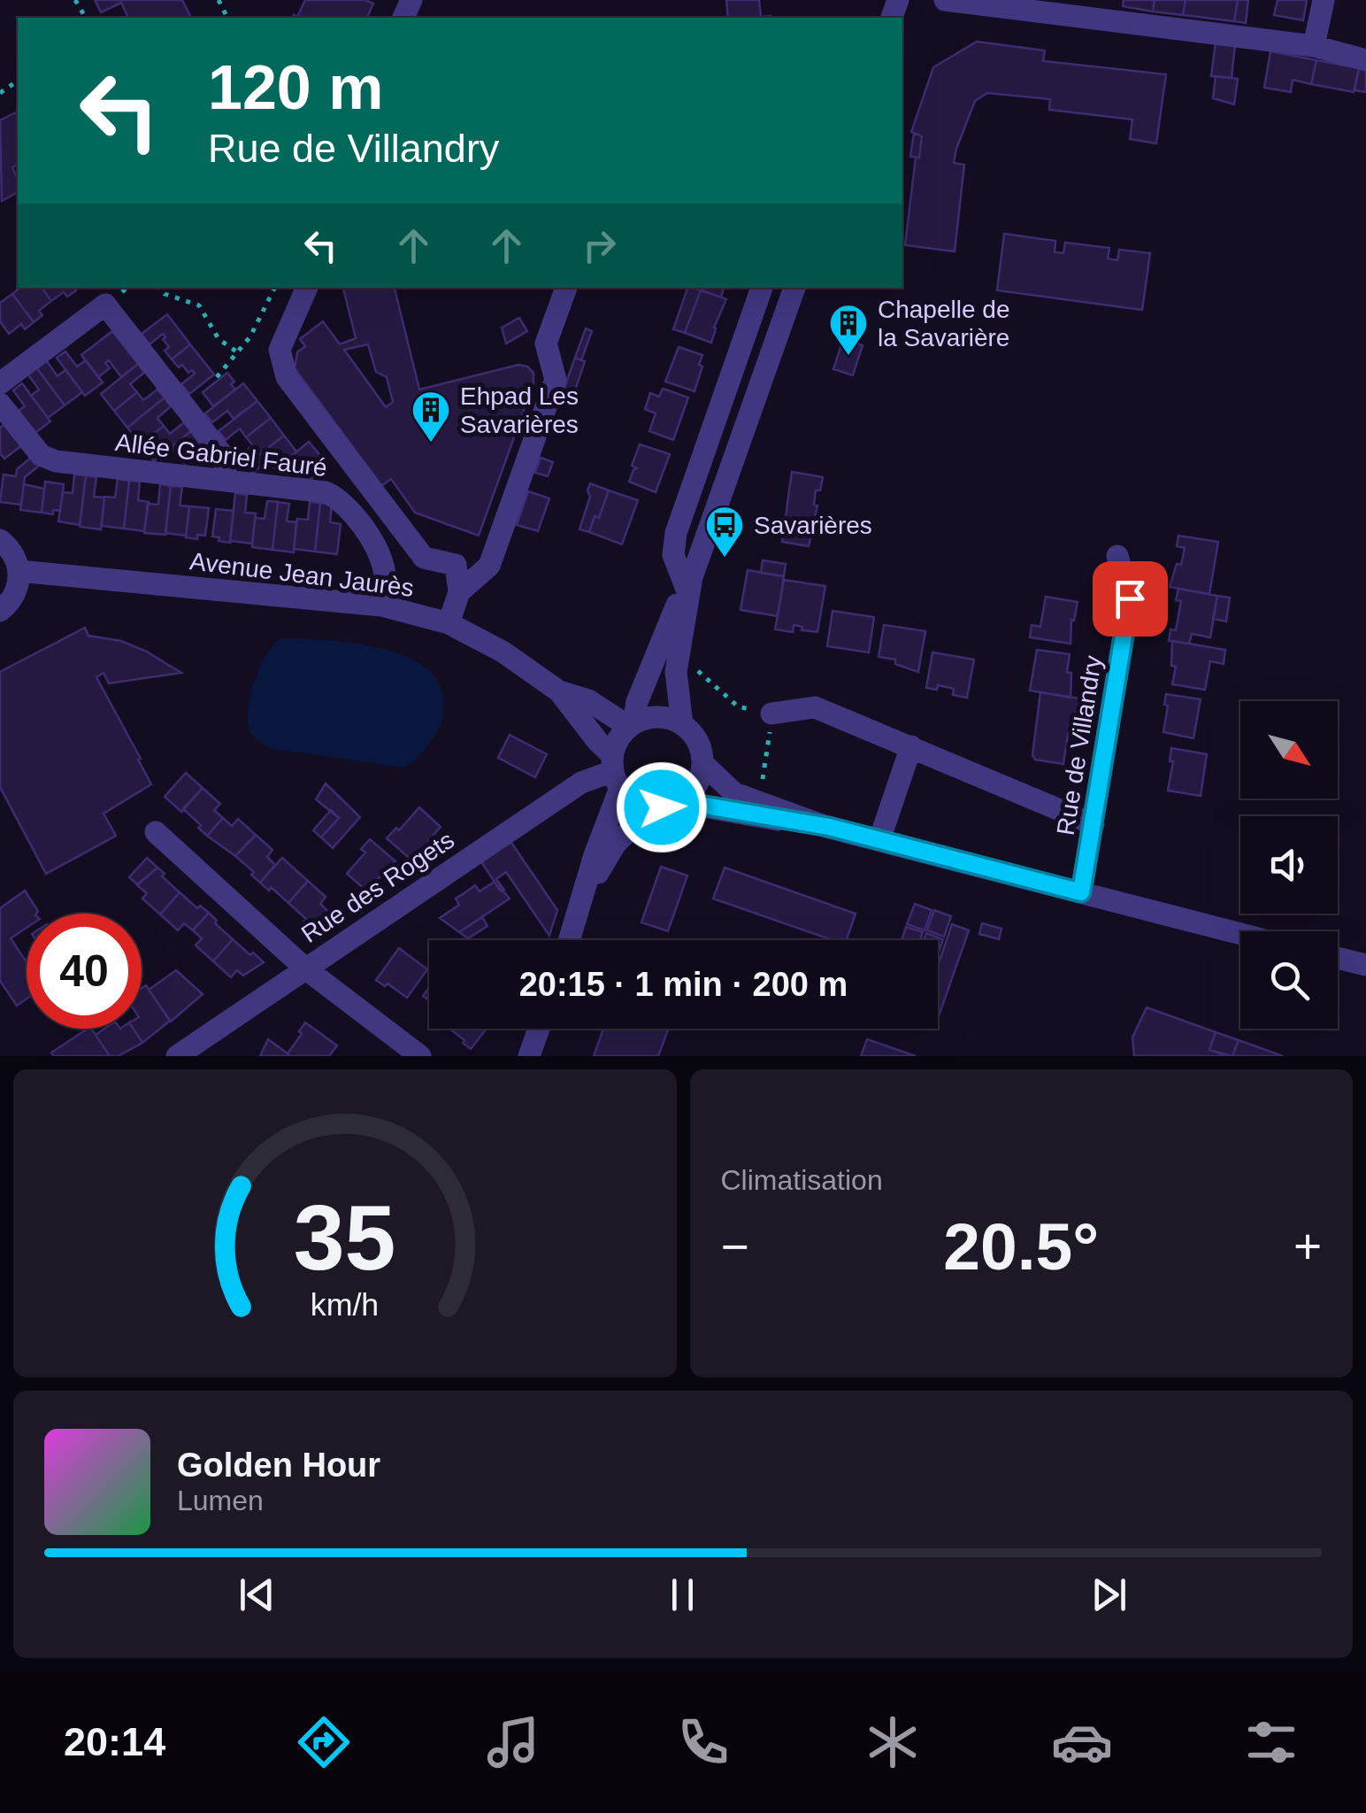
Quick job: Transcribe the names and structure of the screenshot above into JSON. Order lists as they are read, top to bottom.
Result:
{
  "streets": {
    "street": [
      "Allée Gabriel Fauré",
      "Avenue Jean Jaurès",
      "Rue de Villandry",
      "Rue des Rogets"
    ]
  },
  "crossings": [
    ["Allée Gabriel Fauré", "Avenue Jean Jaurès"],
    ["Avenue Jean Jaurès", "Rue des Rogets"]
  ],
  "places": {
    "building": ["Chapelle de la Savarière", "Ehpad Les Savarières"],
    "bus stop": ["Savarières"]
  },
  "north": "bottom right",
  "page": {
    "turn": ["120 m", "Rue de Villandry"],
    "limit": "40",
    "trip": "20:15 · 1 min · 200 m",
    "tile": "Climatisation",
    "heat": ["−", "20.5°", "+"],
    "song": ["Golden Hour", "Lumen"],
    "tabs": "20:14",
    "gauge": ["35", "km/h"]
  }
}
